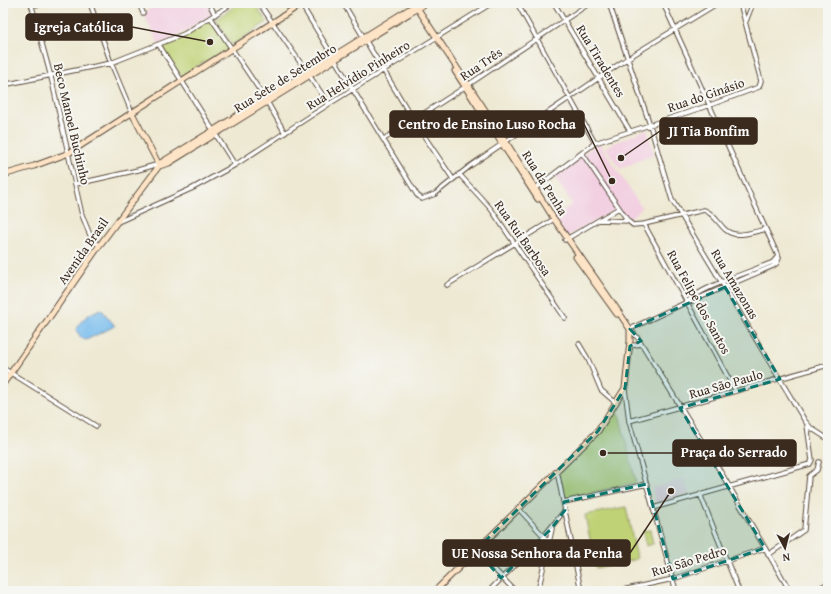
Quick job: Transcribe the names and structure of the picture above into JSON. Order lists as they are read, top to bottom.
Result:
{
  "streets": {
    "street": [
      "Rua Tiradentes",
      "Rua Três",
      "Rua Helvídio Pinheiro",
      "Rua Sete de Setembro",
      "Rua do Ginásio",
      "Beco Manoel Buchinho",
      "Rua da Penha",
      "Rua Rui Barbosa",
      "Avenida Brasil",
      "Rua Amazonas",
      "Rua Felipe dos Santos",
      "Rua São Paulo",
      "Rua São Pedro"
    ]
  },
  "crossings": [
    ["Rua Tiradentes", "Rua Três"],
    ["Rua Tiradentes", "Rua do Ginásio"],
    ["Rua Três", "Rua da Penha"],
    ["Rua Helvídio Pinheiro", "Rua da Penha"],
    ["Rua Helvídio Pinheiro", "Avenida Brasil"],
    ["Rua Sete de Setembro", "Beco Manoel Buchinho"],
    ["Rua Sete de Setembro", "Rua da Penha"],
    ["Rua Sete de Setembro", "Avenida Brasil"],
    ["Rua do Ginásio", "Rua da Penha"],
    ["Rua do Ginásio", "Rua Amazonas"],
    ["Beco Manoel Buchinho", "Avenida Brasil"],
    ["Rua da Penha", "Rua São Paulo"],
    ["Rua da Penha", "Rua São Pedro"],
    ["Rua Amazonas", "Rua São Paulo"],
    ["Rua Felipe dos Santos", "Rua São Paulo"]
  ],
  "places": [
    "Igreja Católica",
    "JI Tia Bonfim",
    "Centro de Ensino Luso Rocha",
    "Praça do Serrado",
    "UE Nossa Senhora da Penha"
  ],
  "north": "bottom"
}
